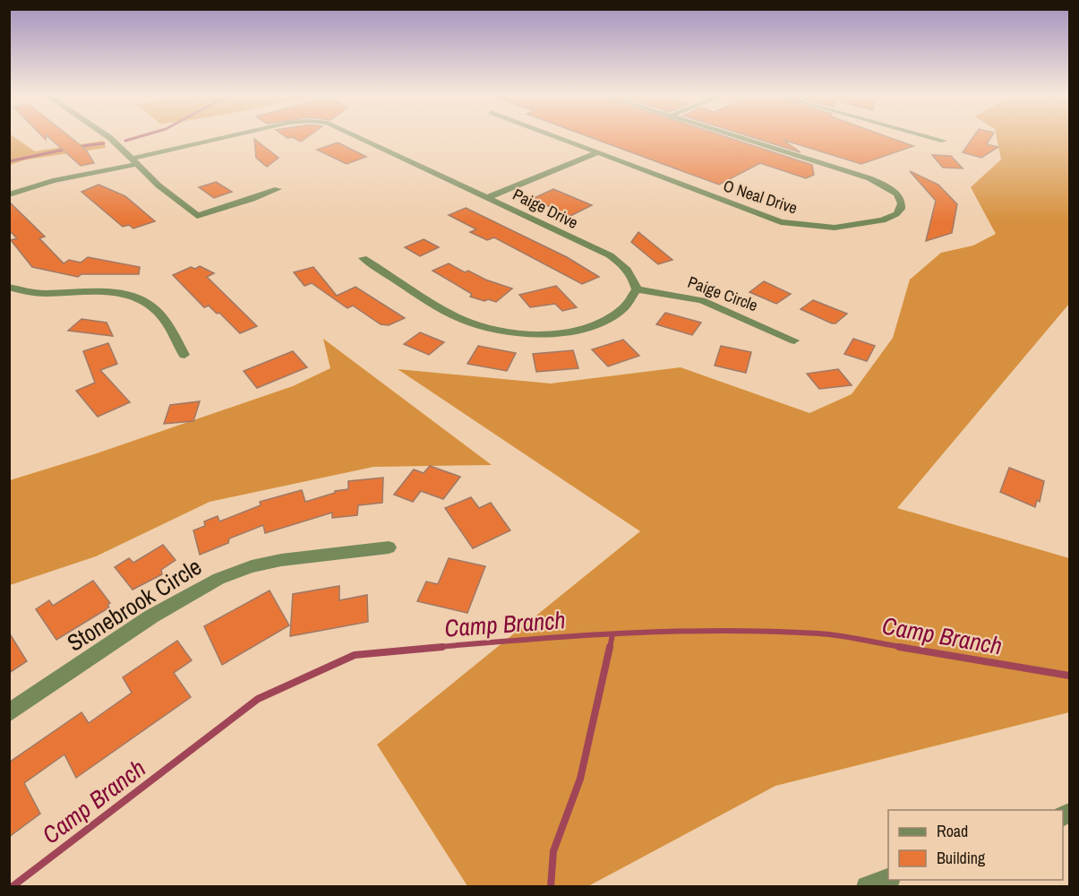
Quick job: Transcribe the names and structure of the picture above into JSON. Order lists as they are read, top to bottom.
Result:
{
  "streets": {
    "street": [
      "O Neal Drive",
      "Paige Drive",
      "Paige Circle",
      "Stonebrook Circle"
    ]
  },
  "crossings": [
    ["Paige Drive", "Paige Circle"]
  ],
  "water": ["Camp Branch"],
  "legend": ["Road", "Building"]
}
